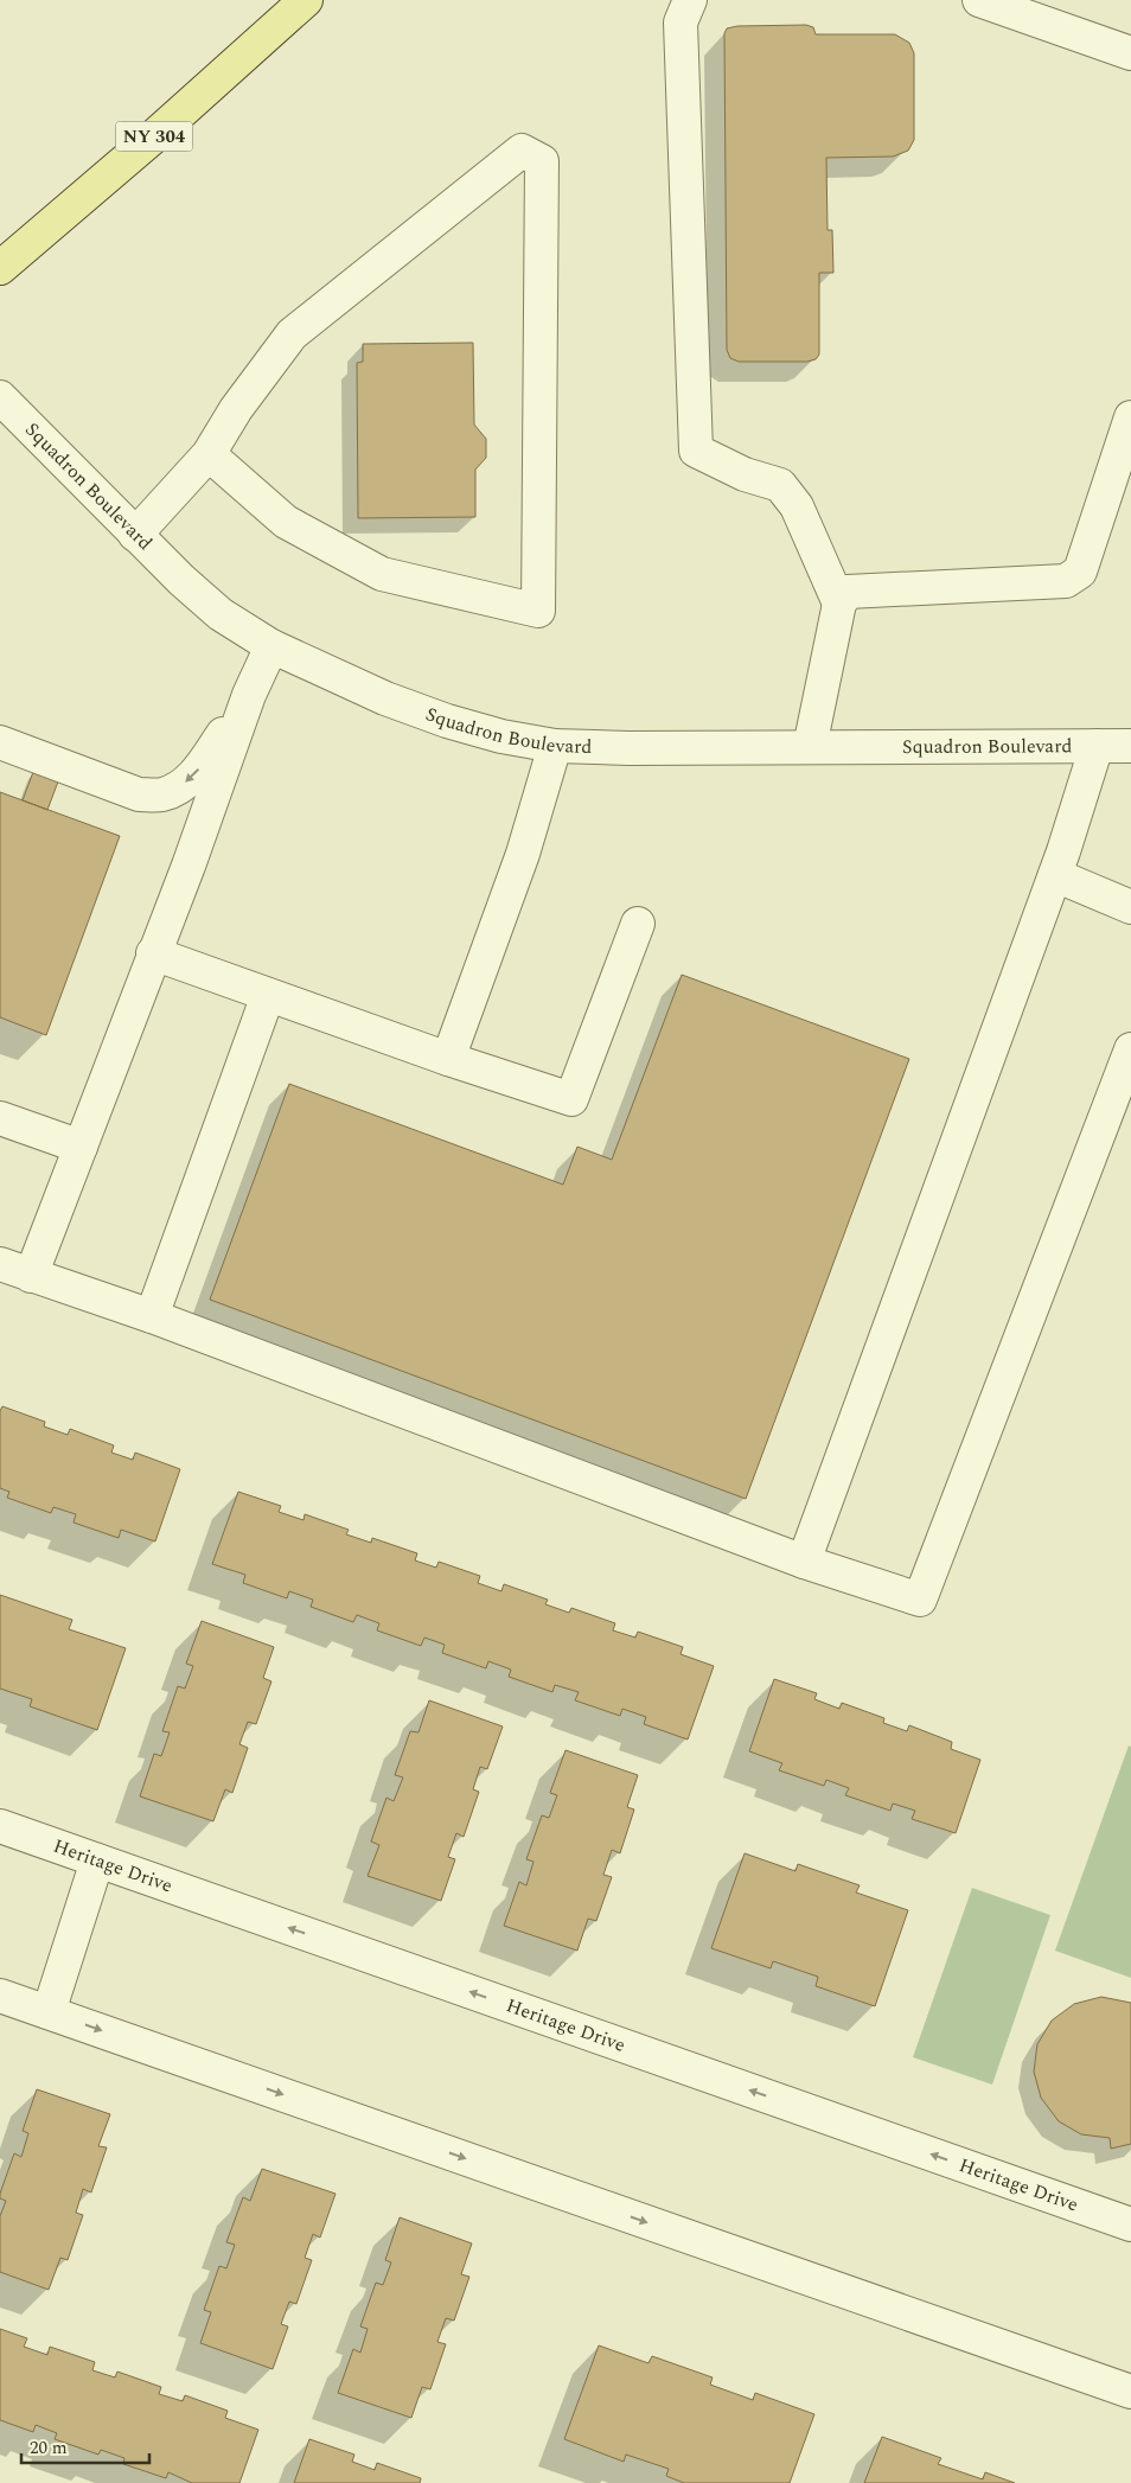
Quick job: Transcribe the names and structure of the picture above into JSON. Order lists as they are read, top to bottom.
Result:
{
  "streets": {
    "main road": ["NY 304"],
    "street": ["Squadron Boulevard", "Heritage Drive"]
  },
  "scale_bar": "20 m"
}
